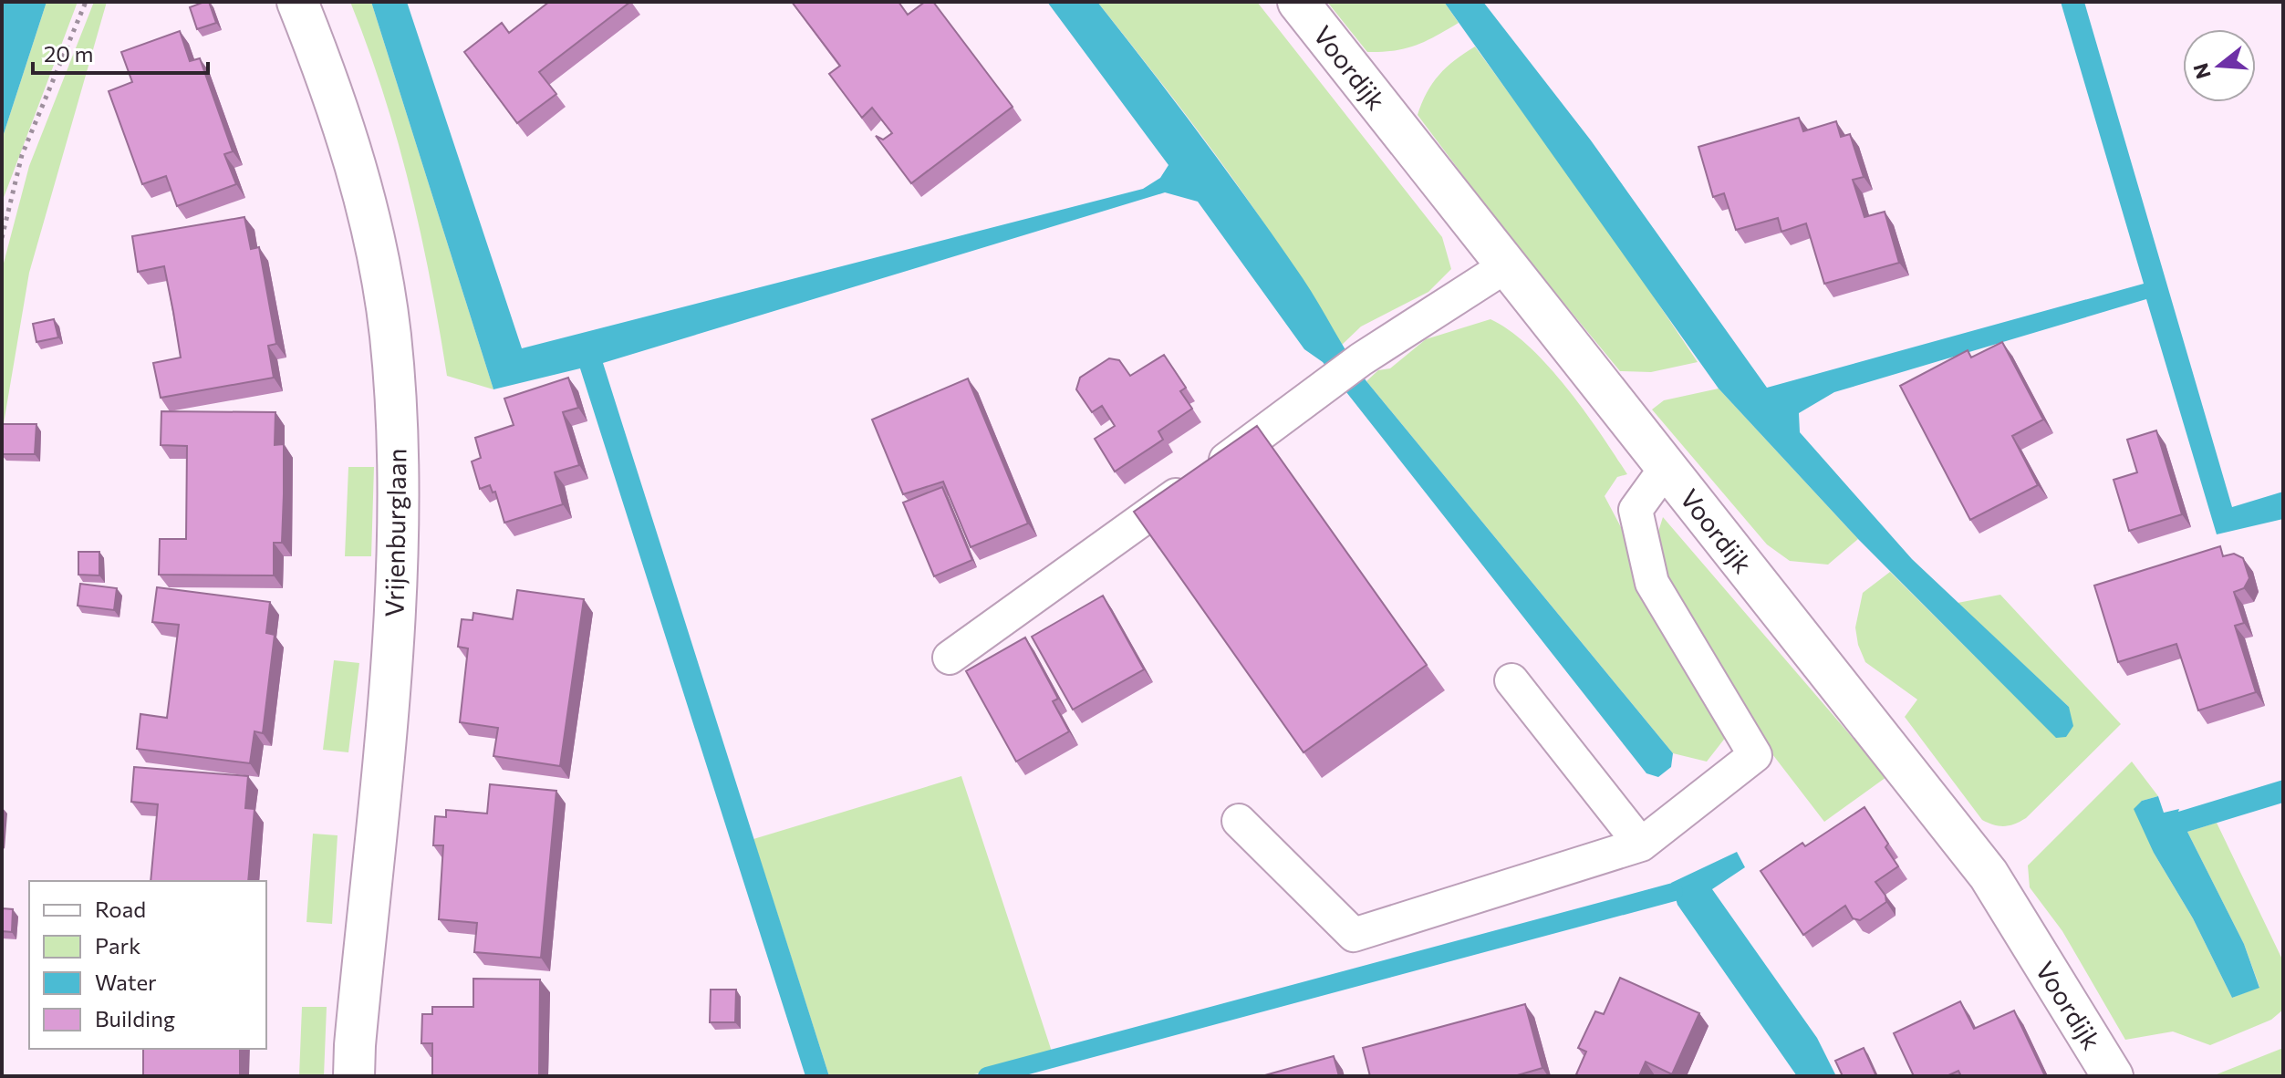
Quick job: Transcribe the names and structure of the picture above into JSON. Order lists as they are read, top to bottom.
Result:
{
  "streets": {
    "street": ["Voordijk", "Vrijenburglaan"]
  },
  "legend": [
    "Road",
    "Park",
    "Water",
    "Building"
  ],
  "scale_bar": "20 m",
  "north": "left"
}
